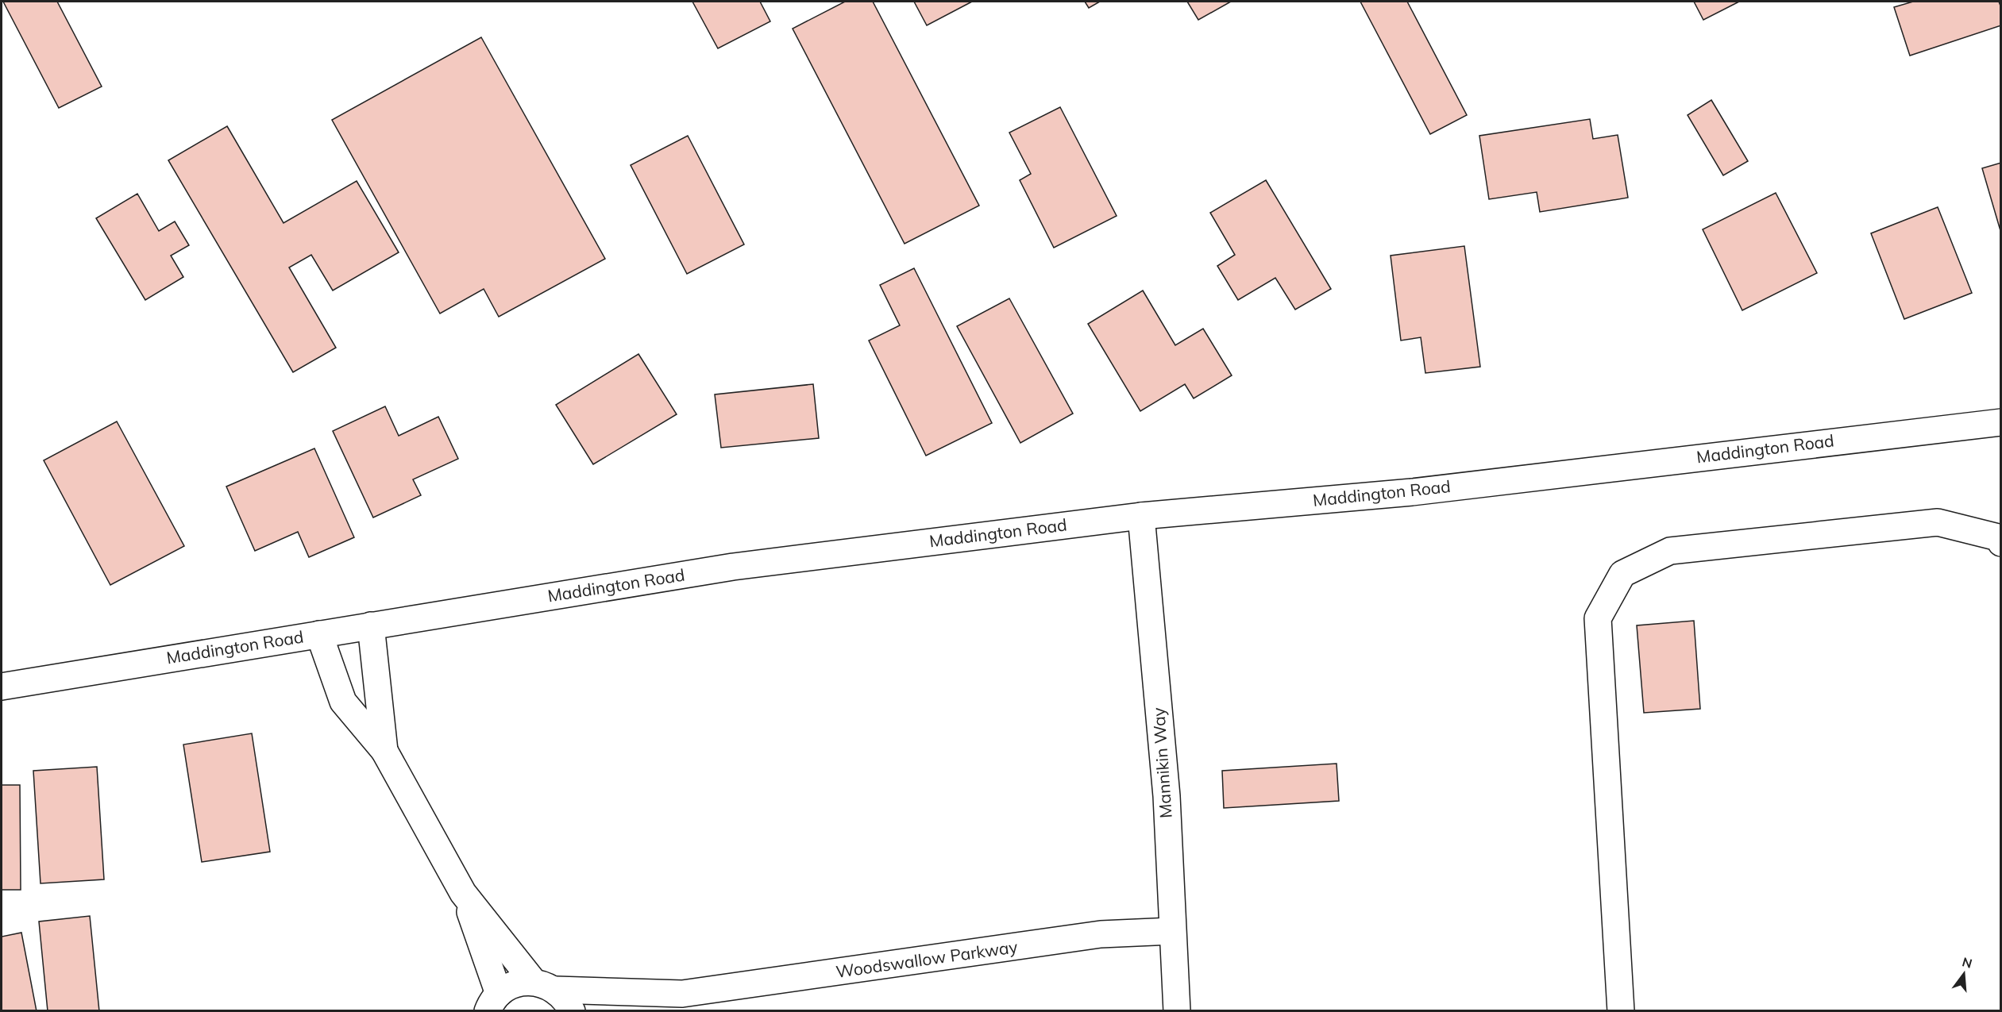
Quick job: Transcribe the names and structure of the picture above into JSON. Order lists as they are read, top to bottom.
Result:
{
  "streets": {
    "street": ["Maddington Road", "Mannikin Way", "Woodswallow Parkway"]
  },
  "crossings": [
    ["Maddington Road", "Mannikin Way"],
    ["Mannikin Way", "Woodswallow Parkway"]
  ],
  "north": "top"
}
